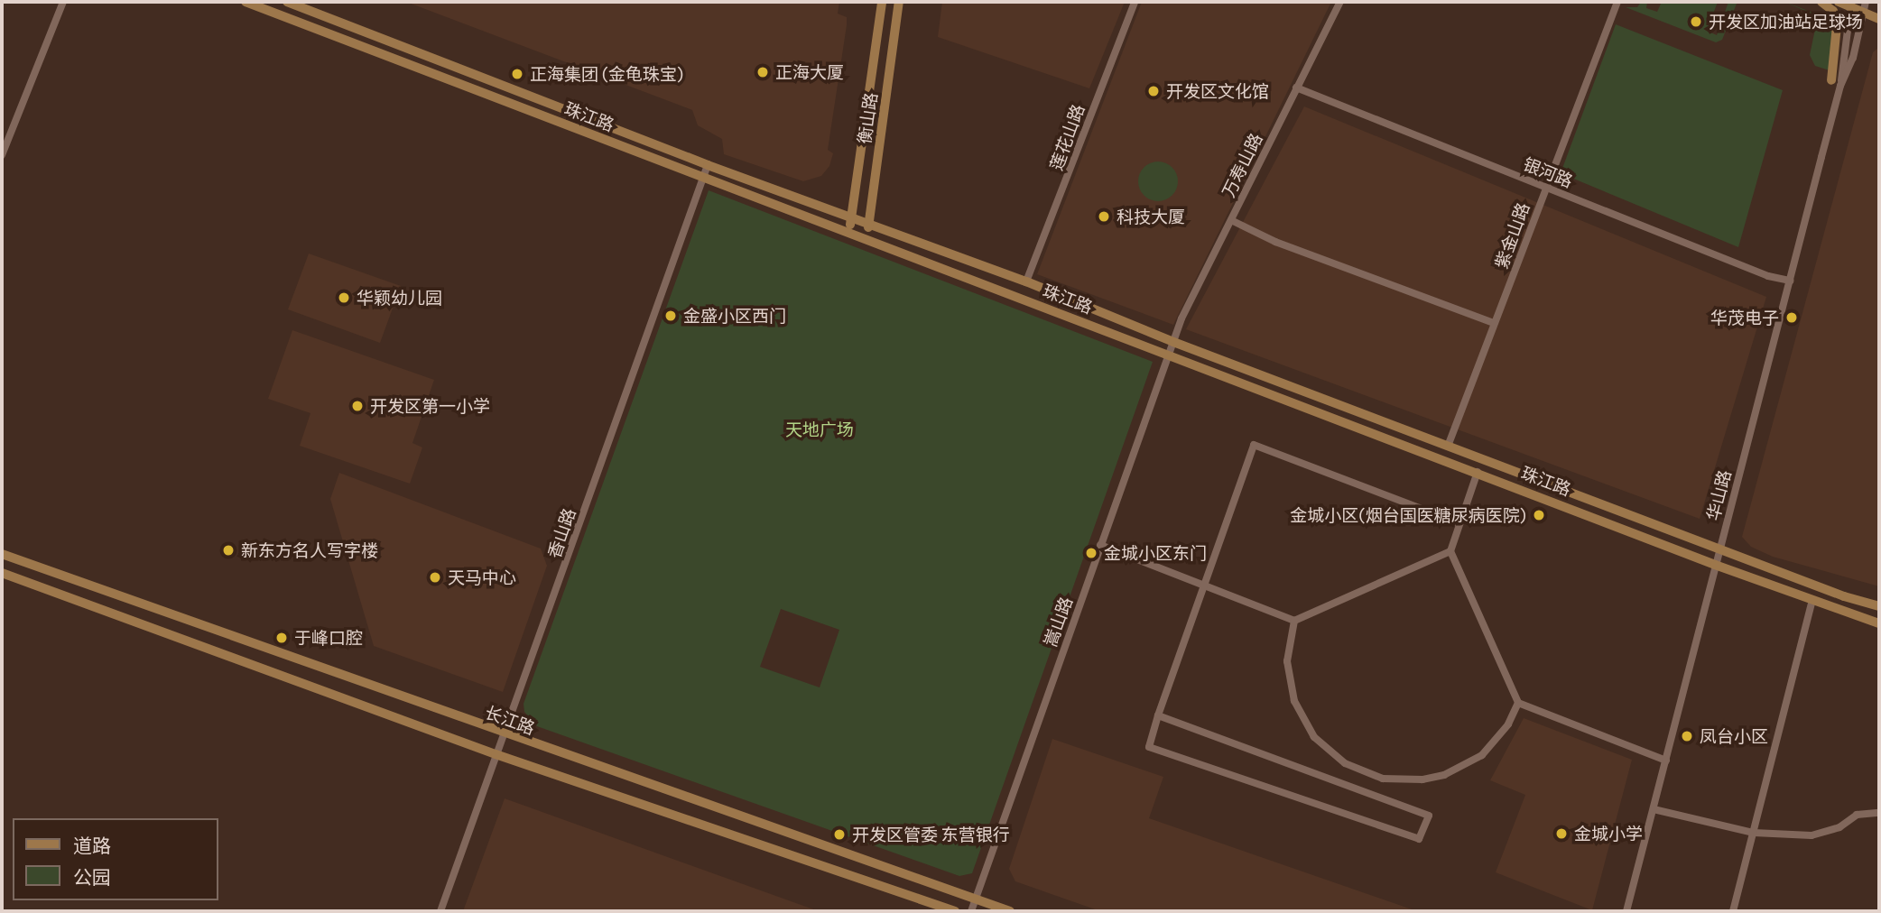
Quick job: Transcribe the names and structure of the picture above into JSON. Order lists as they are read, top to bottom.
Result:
{
  "streets": {
    "main road": ["珠江路", "衡山路", "长江路"],
    "street": [
      "莲花山路",
      "万寿山路",
      "银河路",
      "紫金山路",
      "华山路",
      "香山路",
      "嵩山路"
    ]
  },
  "crossings": [
    ["珠江路", "衡山路"],
    ["珠江路", "华山路"],
    ["珠江路", "香山路"],
    ["珠江路", "嵩山路"],
    ["万寿山路", "银河路"],
    ["万寿山路", "嵩山路"],
    ["银河路", "紫金山路"],
    ["银河路", "华山路"],
    ["香山路", "长江路"],
    ["嵩山路", "长江路"]
  ],
  "parks": ["天地广场"],
  "places": [
    "开发区加油站足球场",
    "正海大厦",
    "正海集团 (金龟珠宝)",
    "开发区文化馆",
    "科技大厦",
    "华颖幼儿园",
    "金盛小区西门",
    "华茂电子",
    "开发区第一小学",
    "金城小区(烟台国医糖尿病医院)",
    "新东方名人写字楼",
    "金城小区东门",
    "天马中心",
    "于峰口腔",
    "凤台小区",
    "金城小学",
    "开发区管委 东营银行"
  ],
  "legend": ["道路", "公园"]
}
